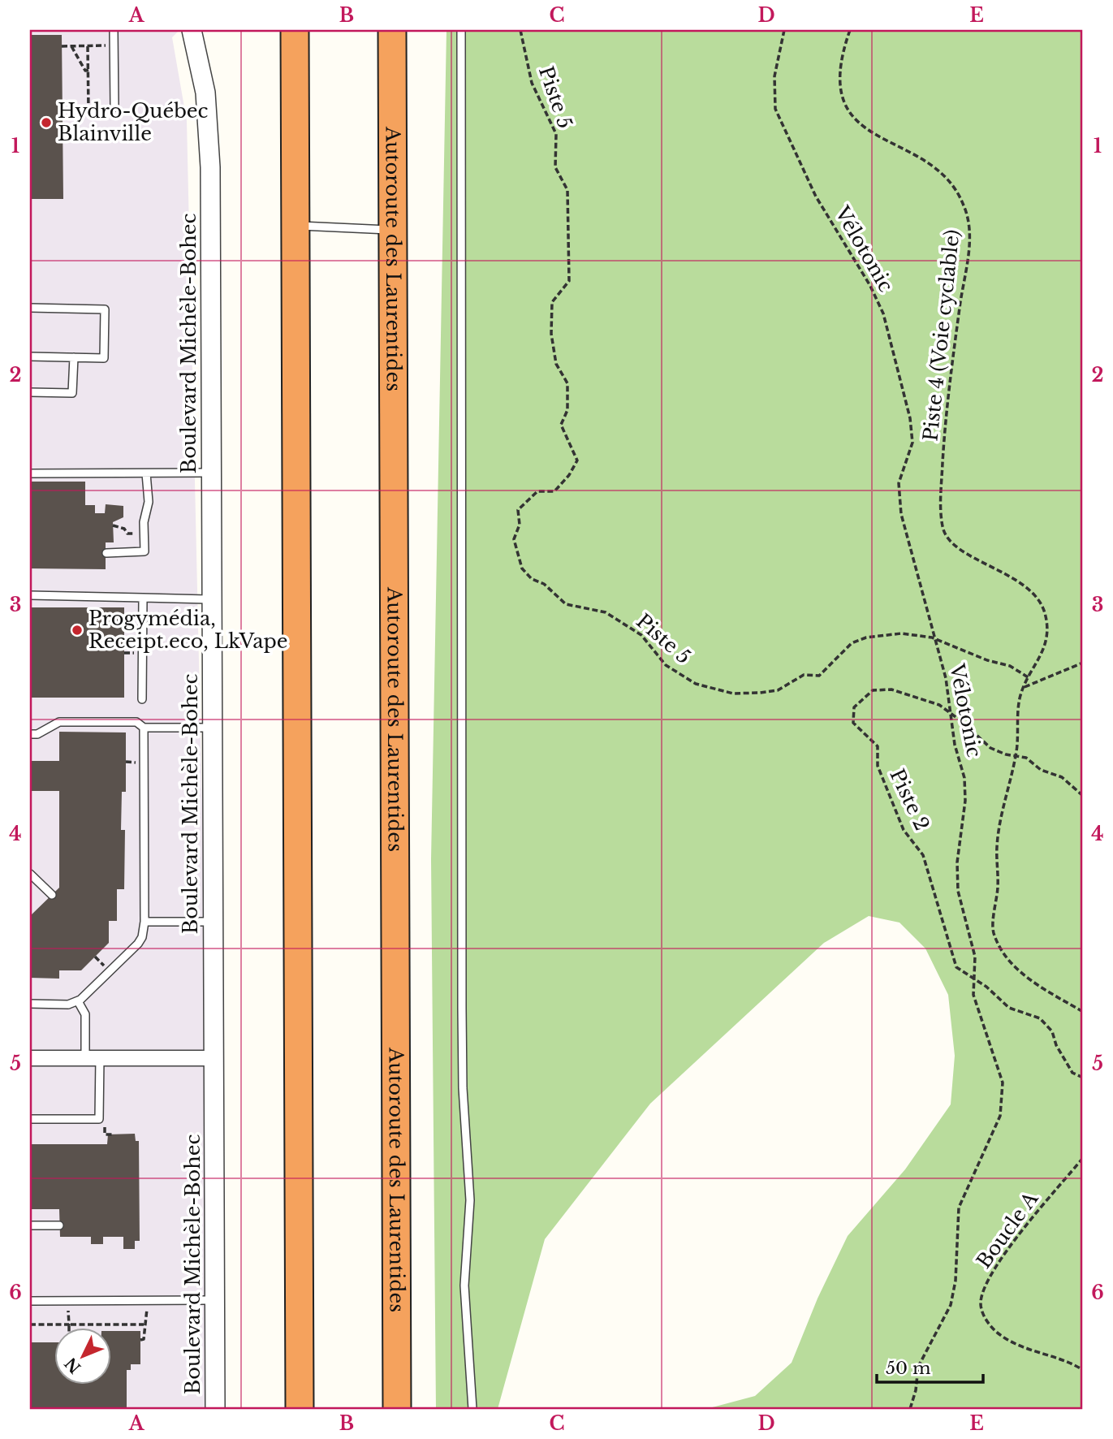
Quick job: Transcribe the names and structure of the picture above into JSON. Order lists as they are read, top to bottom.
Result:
{
  "streets": {
    "highway": ["Autoroute des Laurentides"],
    "street": ["Boulevard Michèle-Bohec"],
    "path": [
      "Piste 5",
      "Vélotonic",
      "Piste 4 (Voie cyclable)",
      "Piste 2",
      "Boucle A"
    ]
  },
  "crossings": [
    ["Piste 5", "Vélotonic"],
    ["Piste 5", "Piste 4 (Voie cyclable)"],
    ["Vélotonic", "Piste 2"],
    ["Piste 4 (Voie cyclable)", "Piste 2"]
  ],
  "places": ["Hydro-Québec Blainville", "Progymédia, Receipt.eco, LkVape"],
  "scale_bar": "50 m",
  "north": "bottom left",
  "grid": {
    "columns": [
      "A",
      "B",
      "C",
      "D",
      "E"
    ],
    "rows": [
      "1",
      "2",
      "3",
      "4",
      "5",
      "6"
    ]
  }
}
